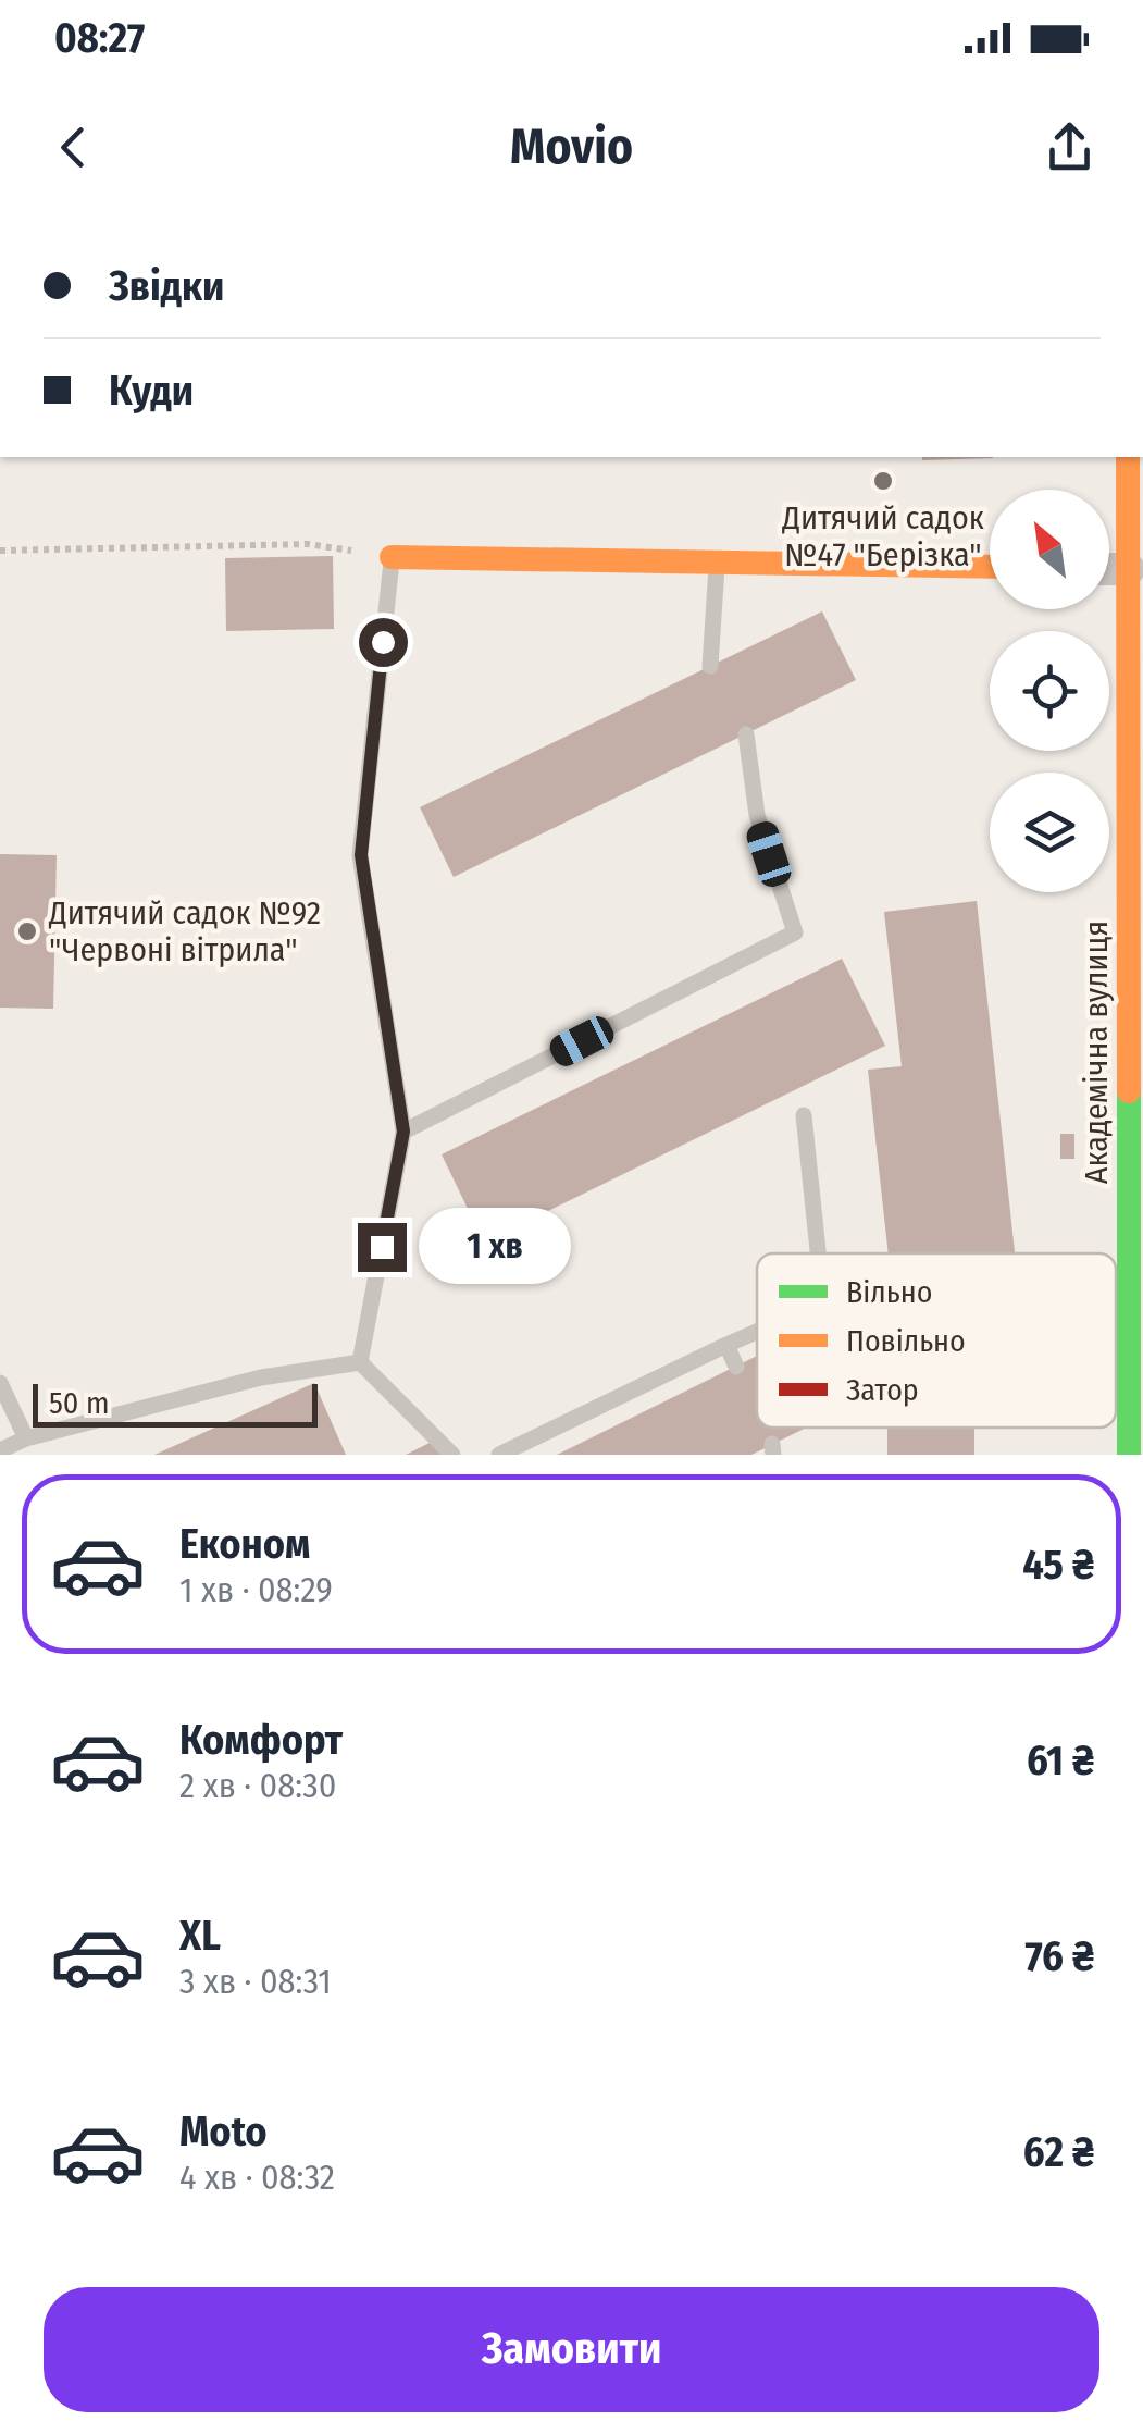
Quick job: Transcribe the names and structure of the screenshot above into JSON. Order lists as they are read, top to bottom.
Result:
{
  "streets": {
    "street": ["Академічна вулиця"]
  },
  "places": ["Дитячий садок №47 \"Берізка\"", "Дитячий садок №92 \"Червонi вiтрила\""],
  "legend": ["Вільно", "Повільно", "Затор"],
  "scale_bar": "50 m",
  "north": "top left",
  "page": {
    "status": "08:27",
    "header": "Movio",
    "banner": ["Звідки", "Куди"],
    "bubble": "1 хв",
    "scale": "50 m",
    "list": [
      {
        "name": "Економ",
        "note": "1 хв · 08:29",
        "value": "45 ₴"
      },
      {
        "name": "Комфорт",
        "note": "2 хв · 08:30",
        "value": "61 ₴"
      },
      {
        "name": "XL",
        "note": "3 хв · 08:31",
        "value": "76 ₴"
      },
      {
        "name": "Moto",
        "note": "4 хв · 08:32",
        "value": "62 ₴"
      }
    ],
    "buttons": "Замовити"
  }
}
